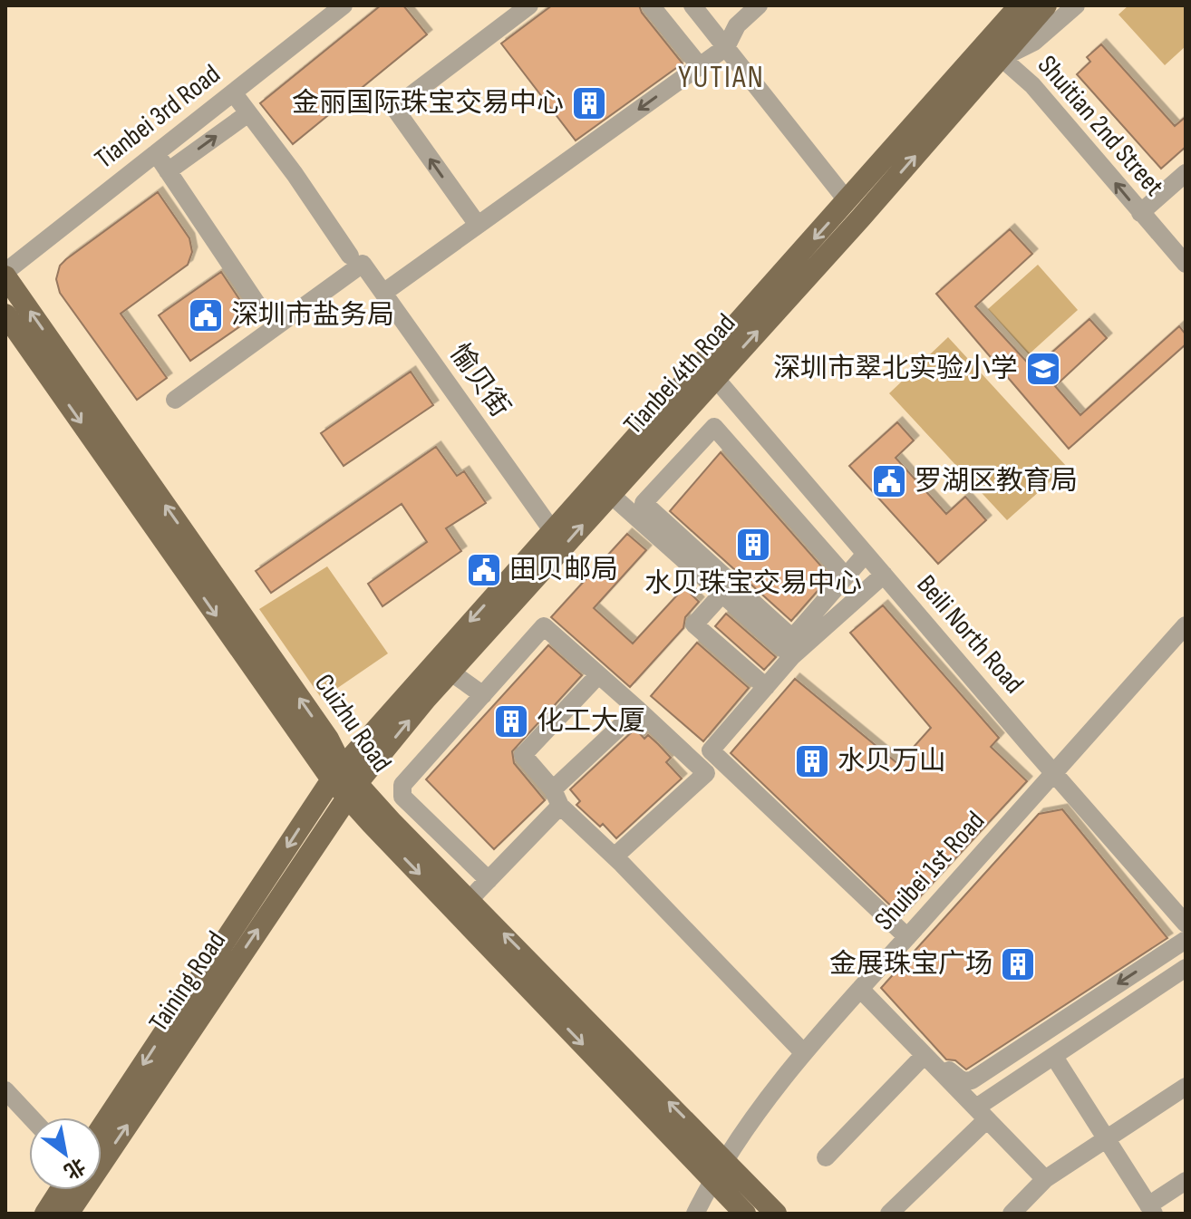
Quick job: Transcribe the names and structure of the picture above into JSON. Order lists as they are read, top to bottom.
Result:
{
  "streets": {
    "main road": ["Tianbei 4th Road", "Cuizhu Road", "Taining Road"],
    "street": [
      "Tianbei 3rd Road",
      "Shuitian 2nd Street",
      "愉贝街",
      "Beili North Road",
      "Shuibei 1st Road"
    ]
  },
  "crossings": [
    ["Tianbei 3rd Road", "愉贝街"],
    ["Tianbei 3rd Road", "Cuizhu Road"],
    ["Shuitian 2nd Street", "Tianbei 4th Road"],
    ["Tianbei 4th Road", "愉贝街"],
    ["Tianbei 4th Road", "Beili North Road"],
    ["Tianbei 4th Road", "Cuizhu Road"],
    ["Tianbei 4th Road", "Taining Road"],
    ["Beili North Road", "Shuibei 1st Road"],
    ["Cuizhu Road", "Shuibei 1st Road"],
    ["Cuizhu Road", "Taining Road"]
  ],
  "one_way": ["Shuitian 2nd Street"],
  "districts": ["YUTIAN"],
  "places": {
    "building": [
      "金丽国际珠宝交易中心",
      "水贝珠宝交易中心",
      "化工大厦",
      "水贝万山",
      "金展珠宝广场"
    ],
    "public building": ["深圳市盐务局", "罗湖区教育局", "田贝邮局"],
    "school or university": ["深圳市翠北实验小学"]
  },
  "north": "bottom right"
}
